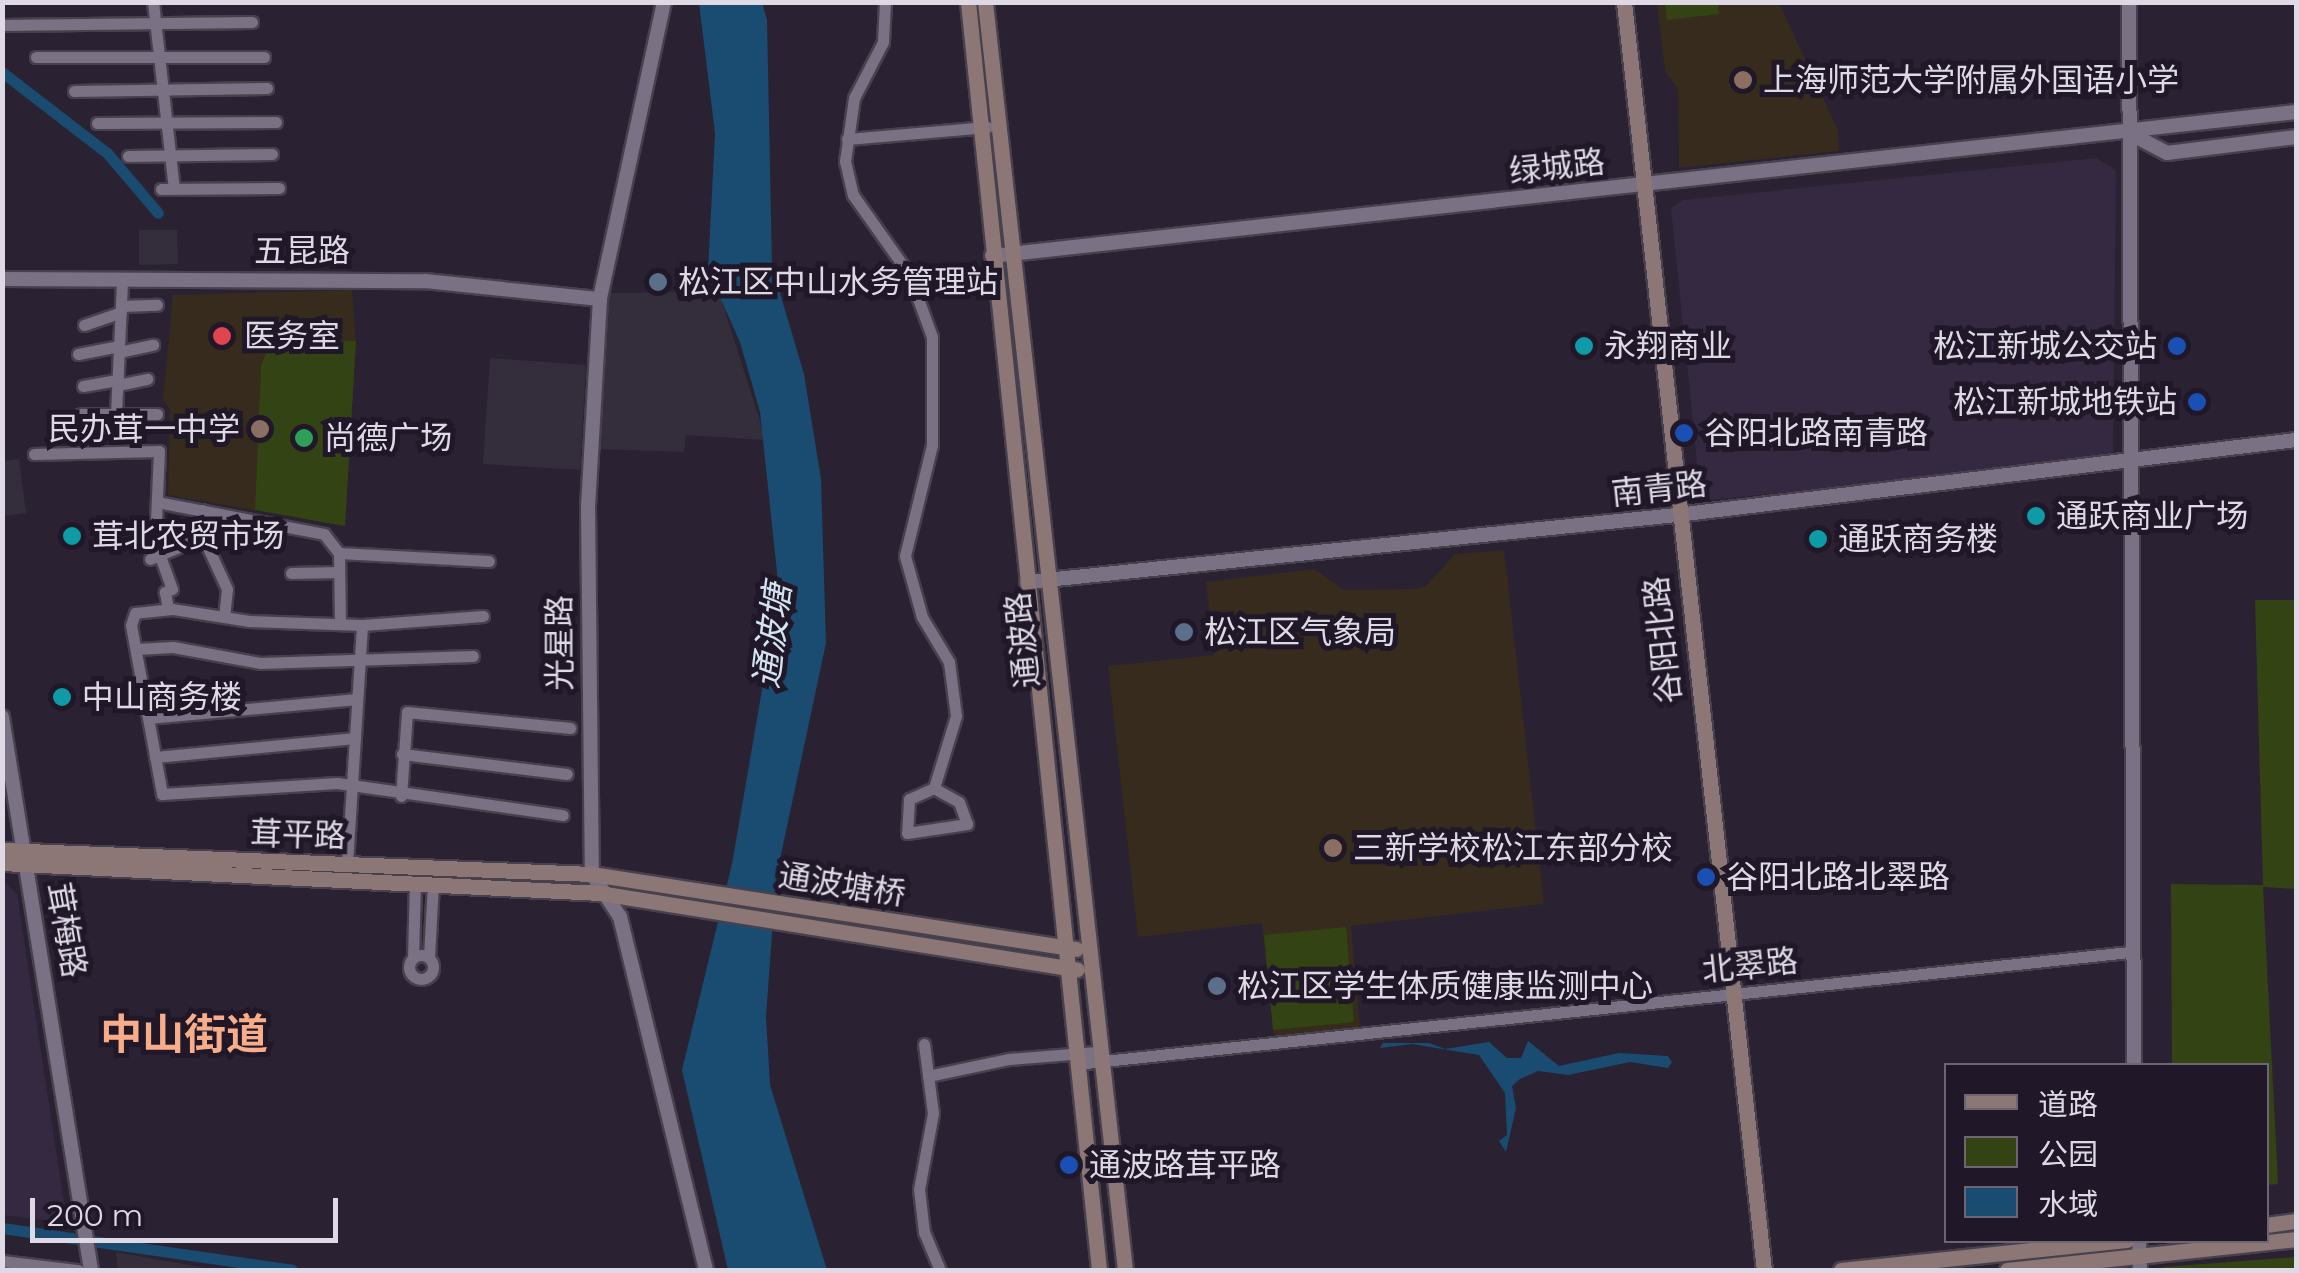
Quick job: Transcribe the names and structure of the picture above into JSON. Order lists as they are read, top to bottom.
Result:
{
  "streets": {
    "main road": [
      "通波路",
      "谷阳北路",
      "茸平路",
      "通波塘桥"
    ],
    "street": [
      "绿城路",
      "五昆路",
      "南青路",
      "光星路",
      "茸梅路",
      "北翠路"
    ]
  },
  "crossings": [
    ["绿城路", "通波路"],
    ["绿城路", "谷阳北路"],
    ["五昆路", "光星路"],
    ["南青路", "通波路"],
    ["南青路", "谷阳北路"],
    ["通波路", "通波塘桥"],
    ["通波路", "北翠路"],
    ["谷阳北路", "北翠路"],
    ["光星路", "茸平路"],
    ["光星路", "通波塘桥"],
    ["茸平路", "通波塘桥"],
    ["茸平路", "茸梅路"]
  ],
  "districts": ["中山街道"],
  "water": ["通波塘"],
  "places": [
    "上海师范大学附属外国语小学",
    "松江区中山水务管理站",
    "医务室",
    "永翔商业",
    "松江新城公交站",
    "松江新城地铁站",
    "民办茸一中学",
    "谷阳北路南青路",
    "尚德广场",
    "通跃商业广场",
    "茸北农贸市场",
    "通跃商务楼",
    "松江区气象局",
    "中山商务楼",
    "三新学校松江东部分校",
    "谷阳北路北翠路",
    "松江区学生体质健康监测中心",
    "通波路茸平路"
  ],
  "legend": ["道路", "公园", "水域"],
  "scale_bar": "200 m"
}
